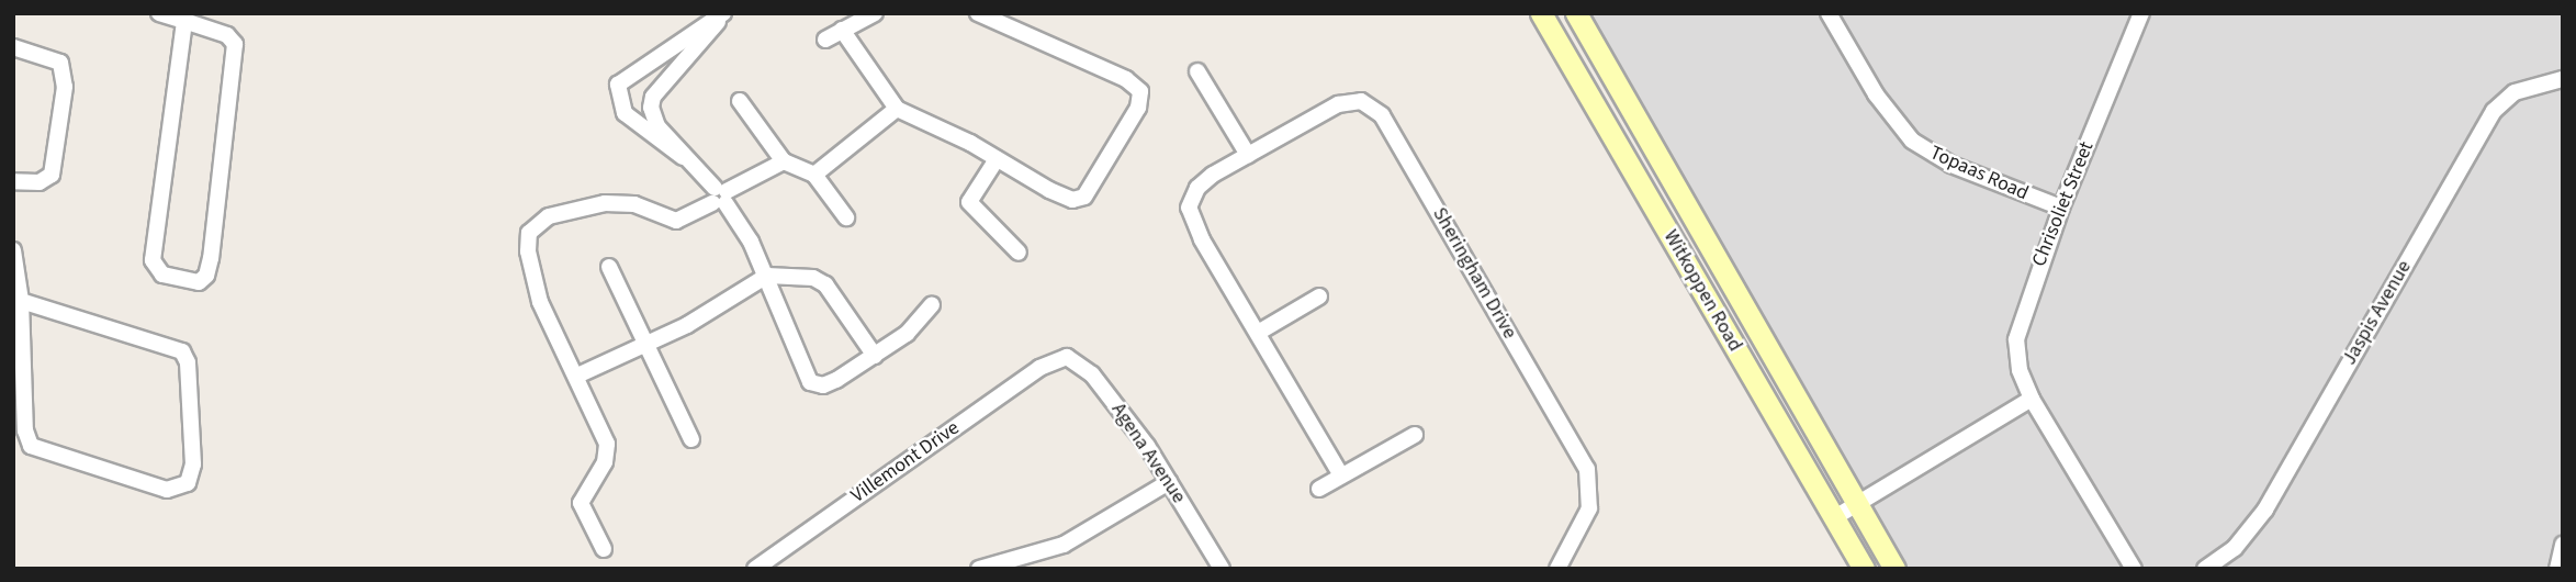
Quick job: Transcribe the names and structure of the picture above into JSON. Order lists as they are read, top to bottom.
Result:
{
  "streets": {
    "main road": ["Witkoppen Road"],
    "street": [
      "Topaas Road",
      "Chrisoliet Street",
      "Sheringham Drive",
      "Jaspis Avenue",
      "Agena Avenue",
      "Villemont Drive"
    ]
  },
  "crossings": [
    ["Topaas Road", "Chrisoliet Street"],
    ["Agena Avenue", "Villemont Drive"]
  ]
}
